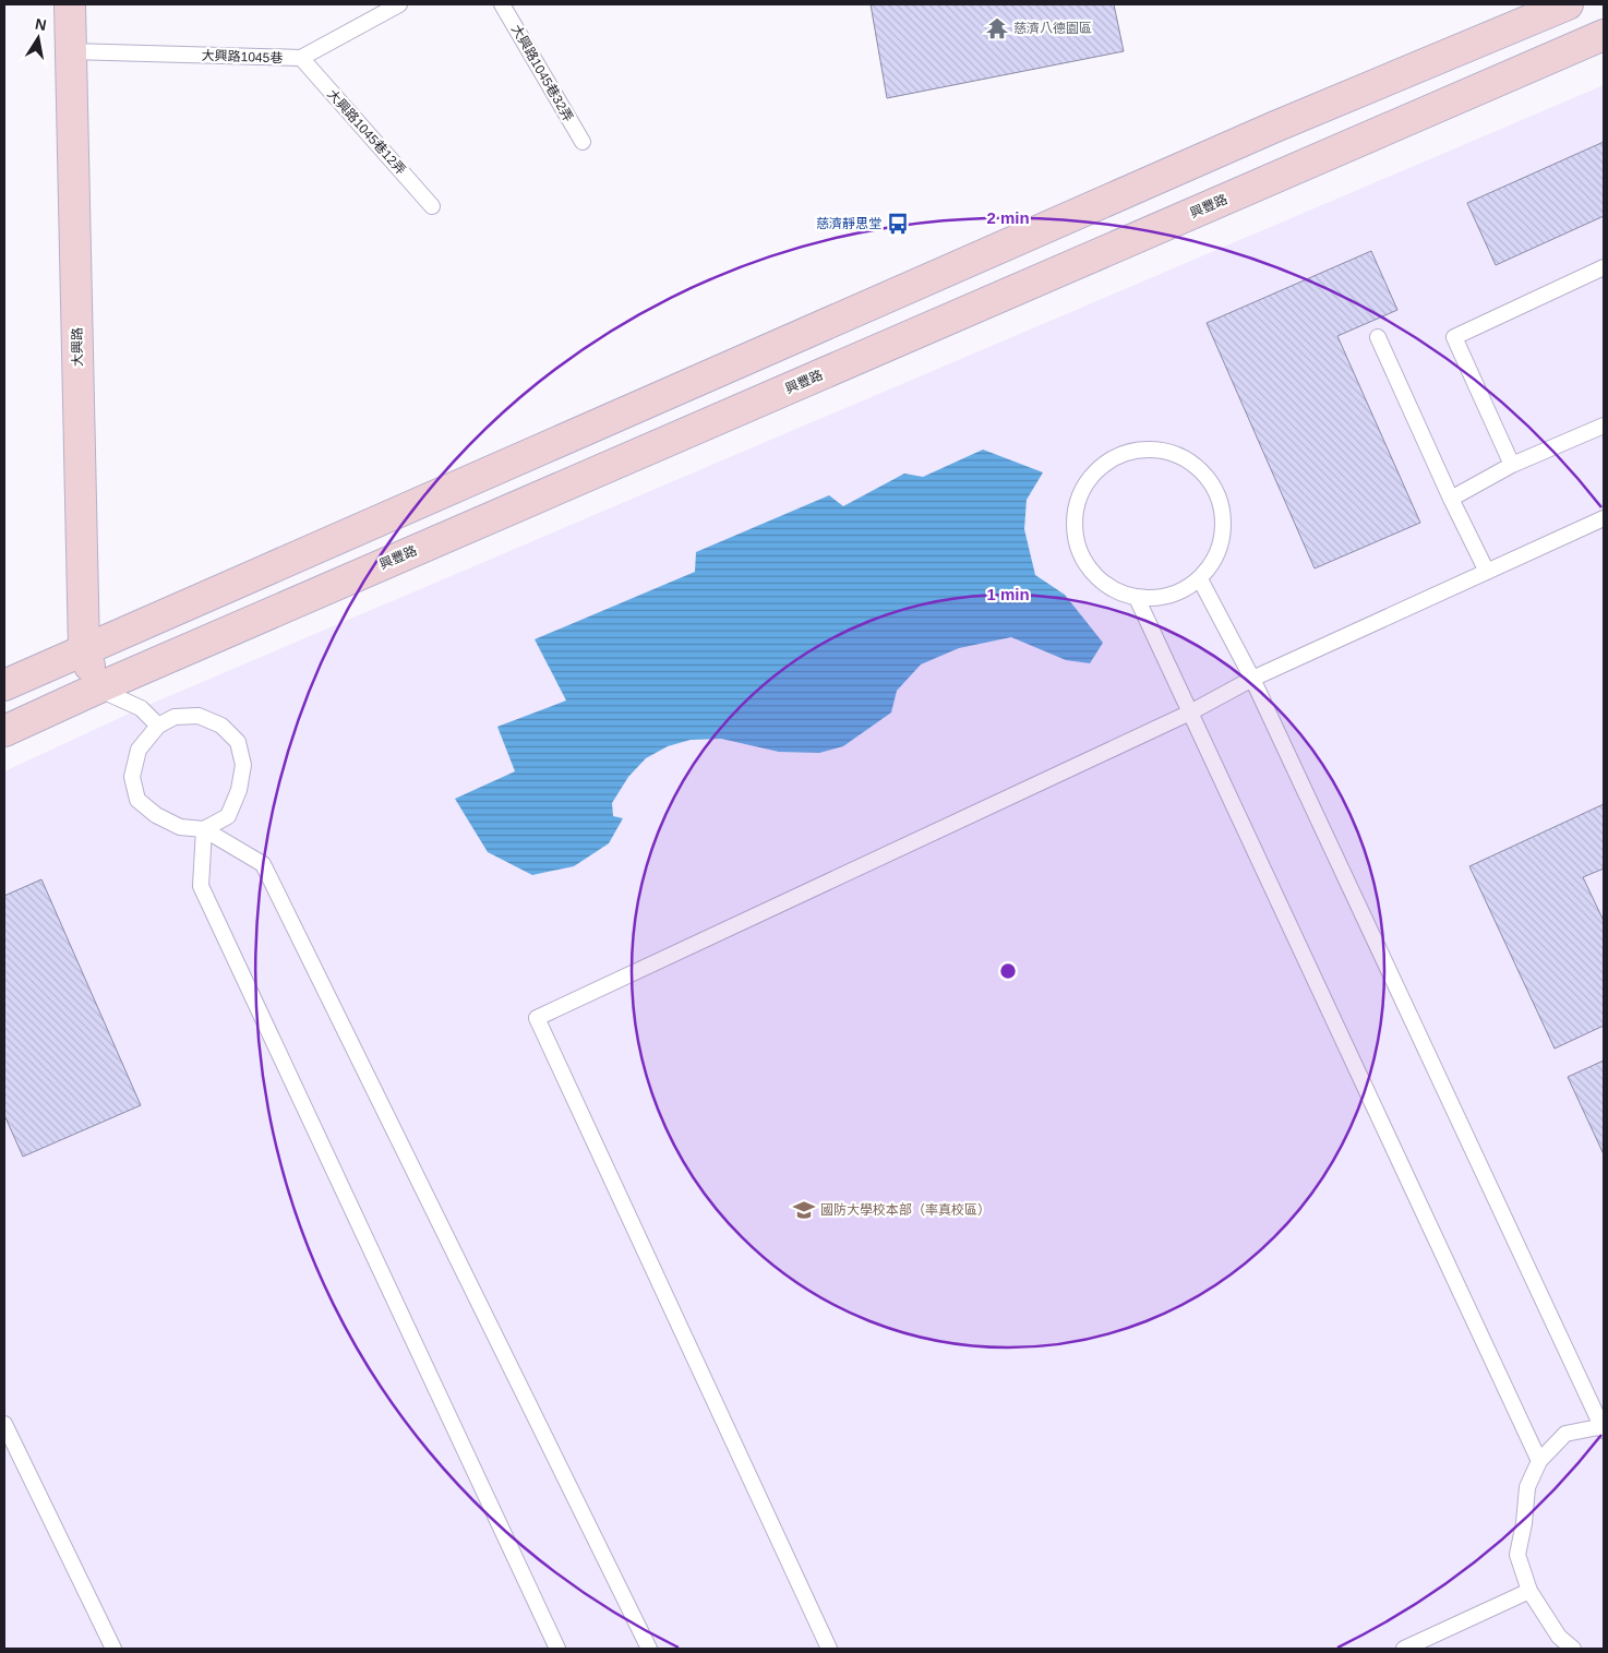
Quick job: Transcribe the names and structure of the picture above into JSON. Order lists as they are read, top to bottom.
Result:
{
  "streets": {
    "main road": ["興豐路", "大興路"],
    "lane": ["大興路1045巷", "大興路1045巷32弄", "大興路1045巷12弄"]
  },
  "crossings": [
    ["大興路1045巷", "大興路1045巷12弄"],
    ["大興路1045巷", "大興路"],
    ["興豐路", "大興路"]
  ],
  "places": {
    "temple": ["慈濟八德園區"],
    "bus stop": ["慈濟靜思堂"],
    "school or university": ["國防大學校本部（率真校區）"]
  },
  "north": "top",
  "rings": ["2 min", "1 min"]
}
